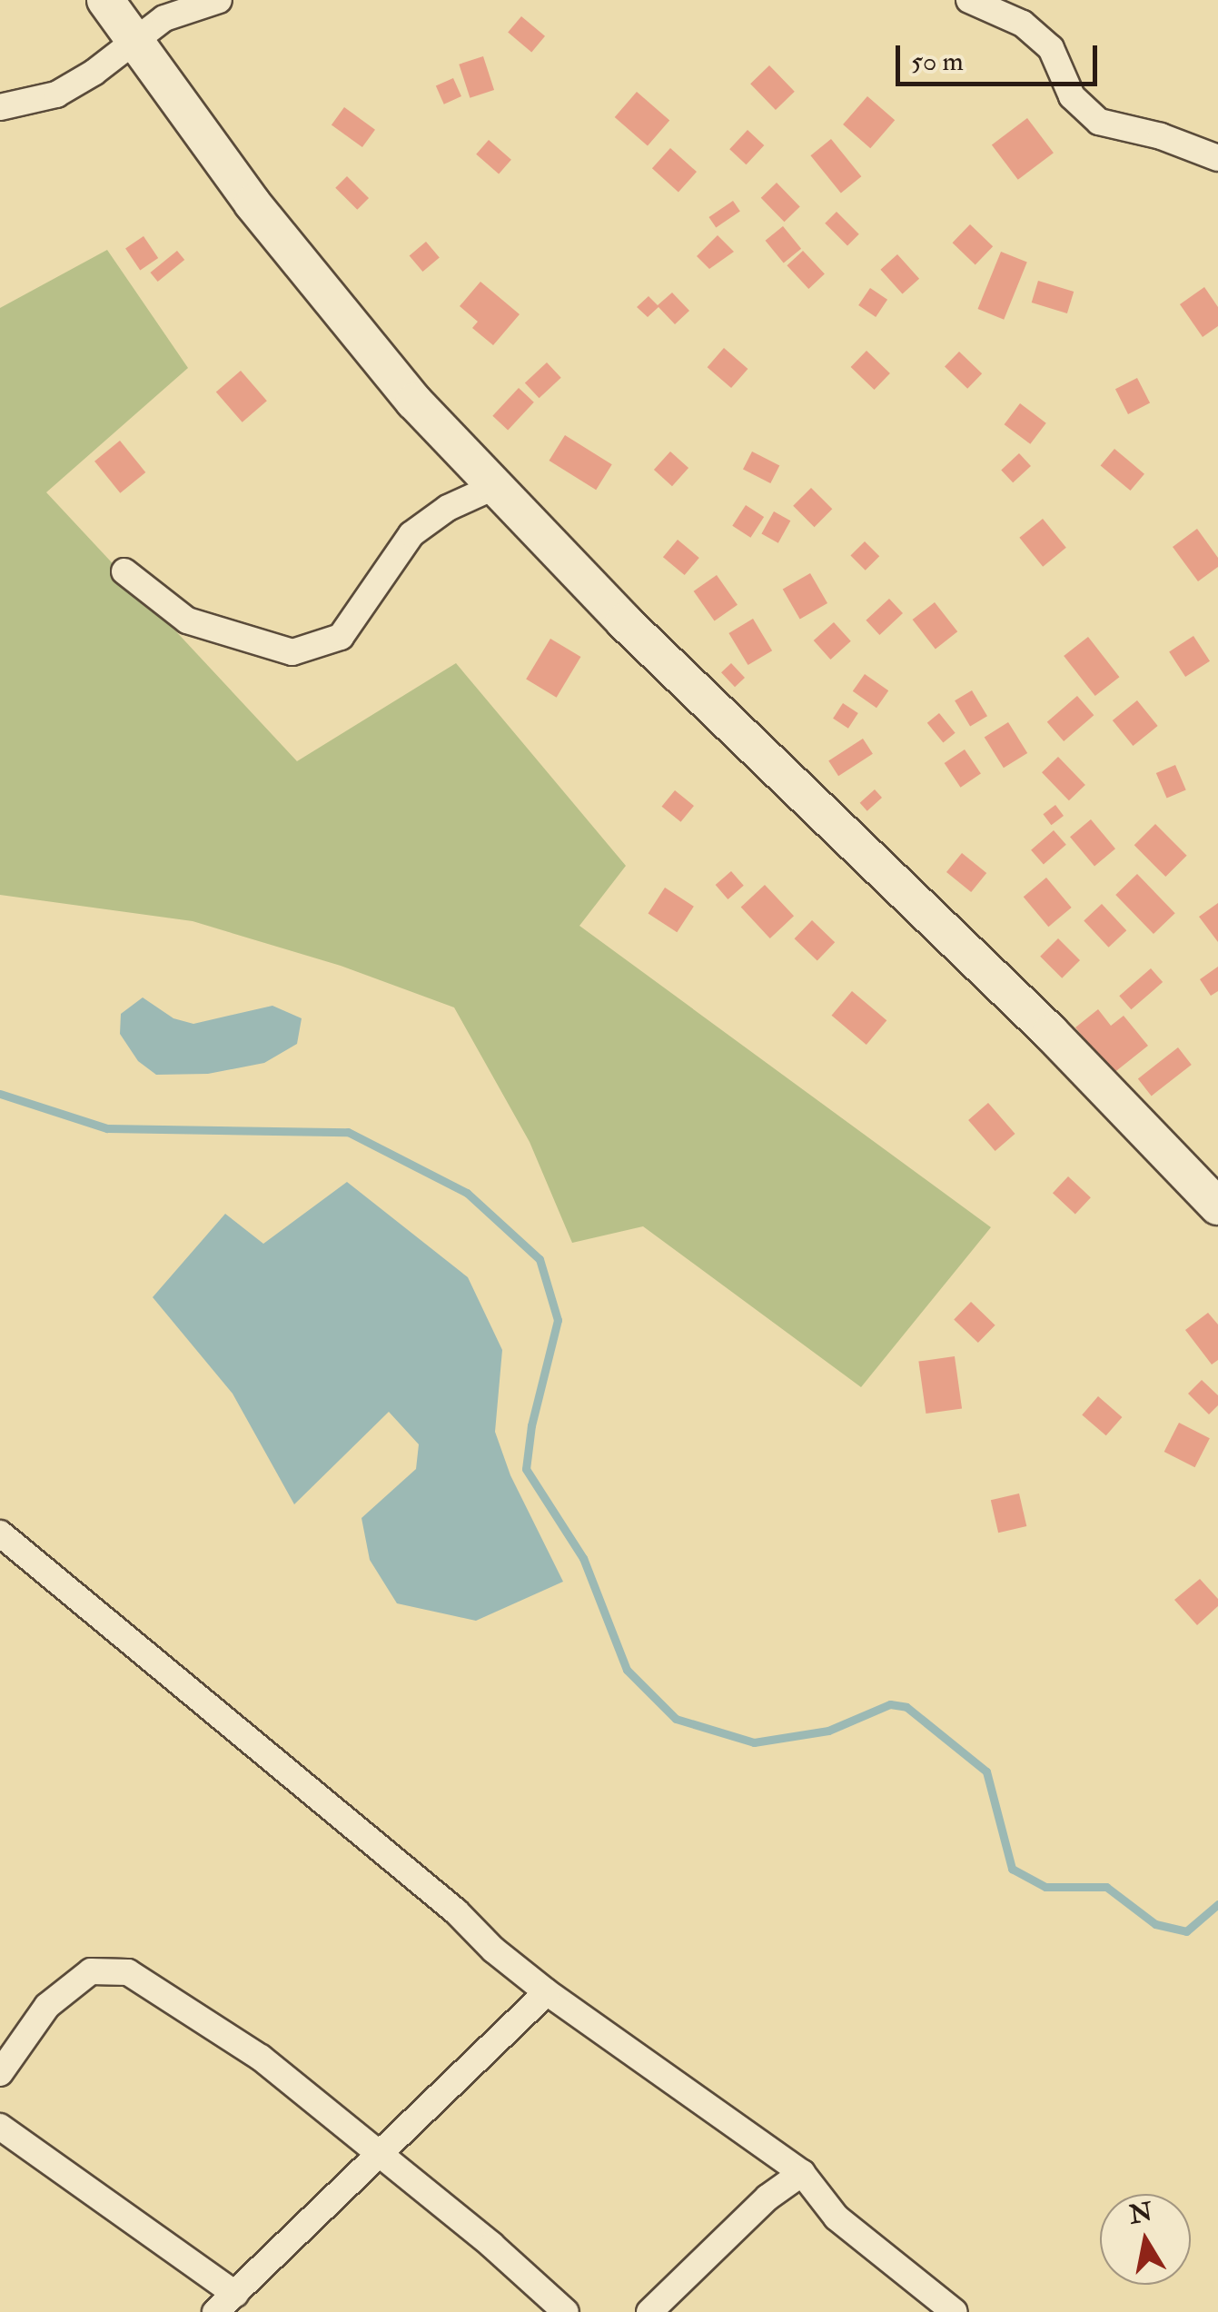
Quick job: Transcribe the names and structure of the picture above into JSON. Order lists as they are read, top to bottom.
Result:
{
  "scale_bar": "50 m",
  "north": "top"
}
